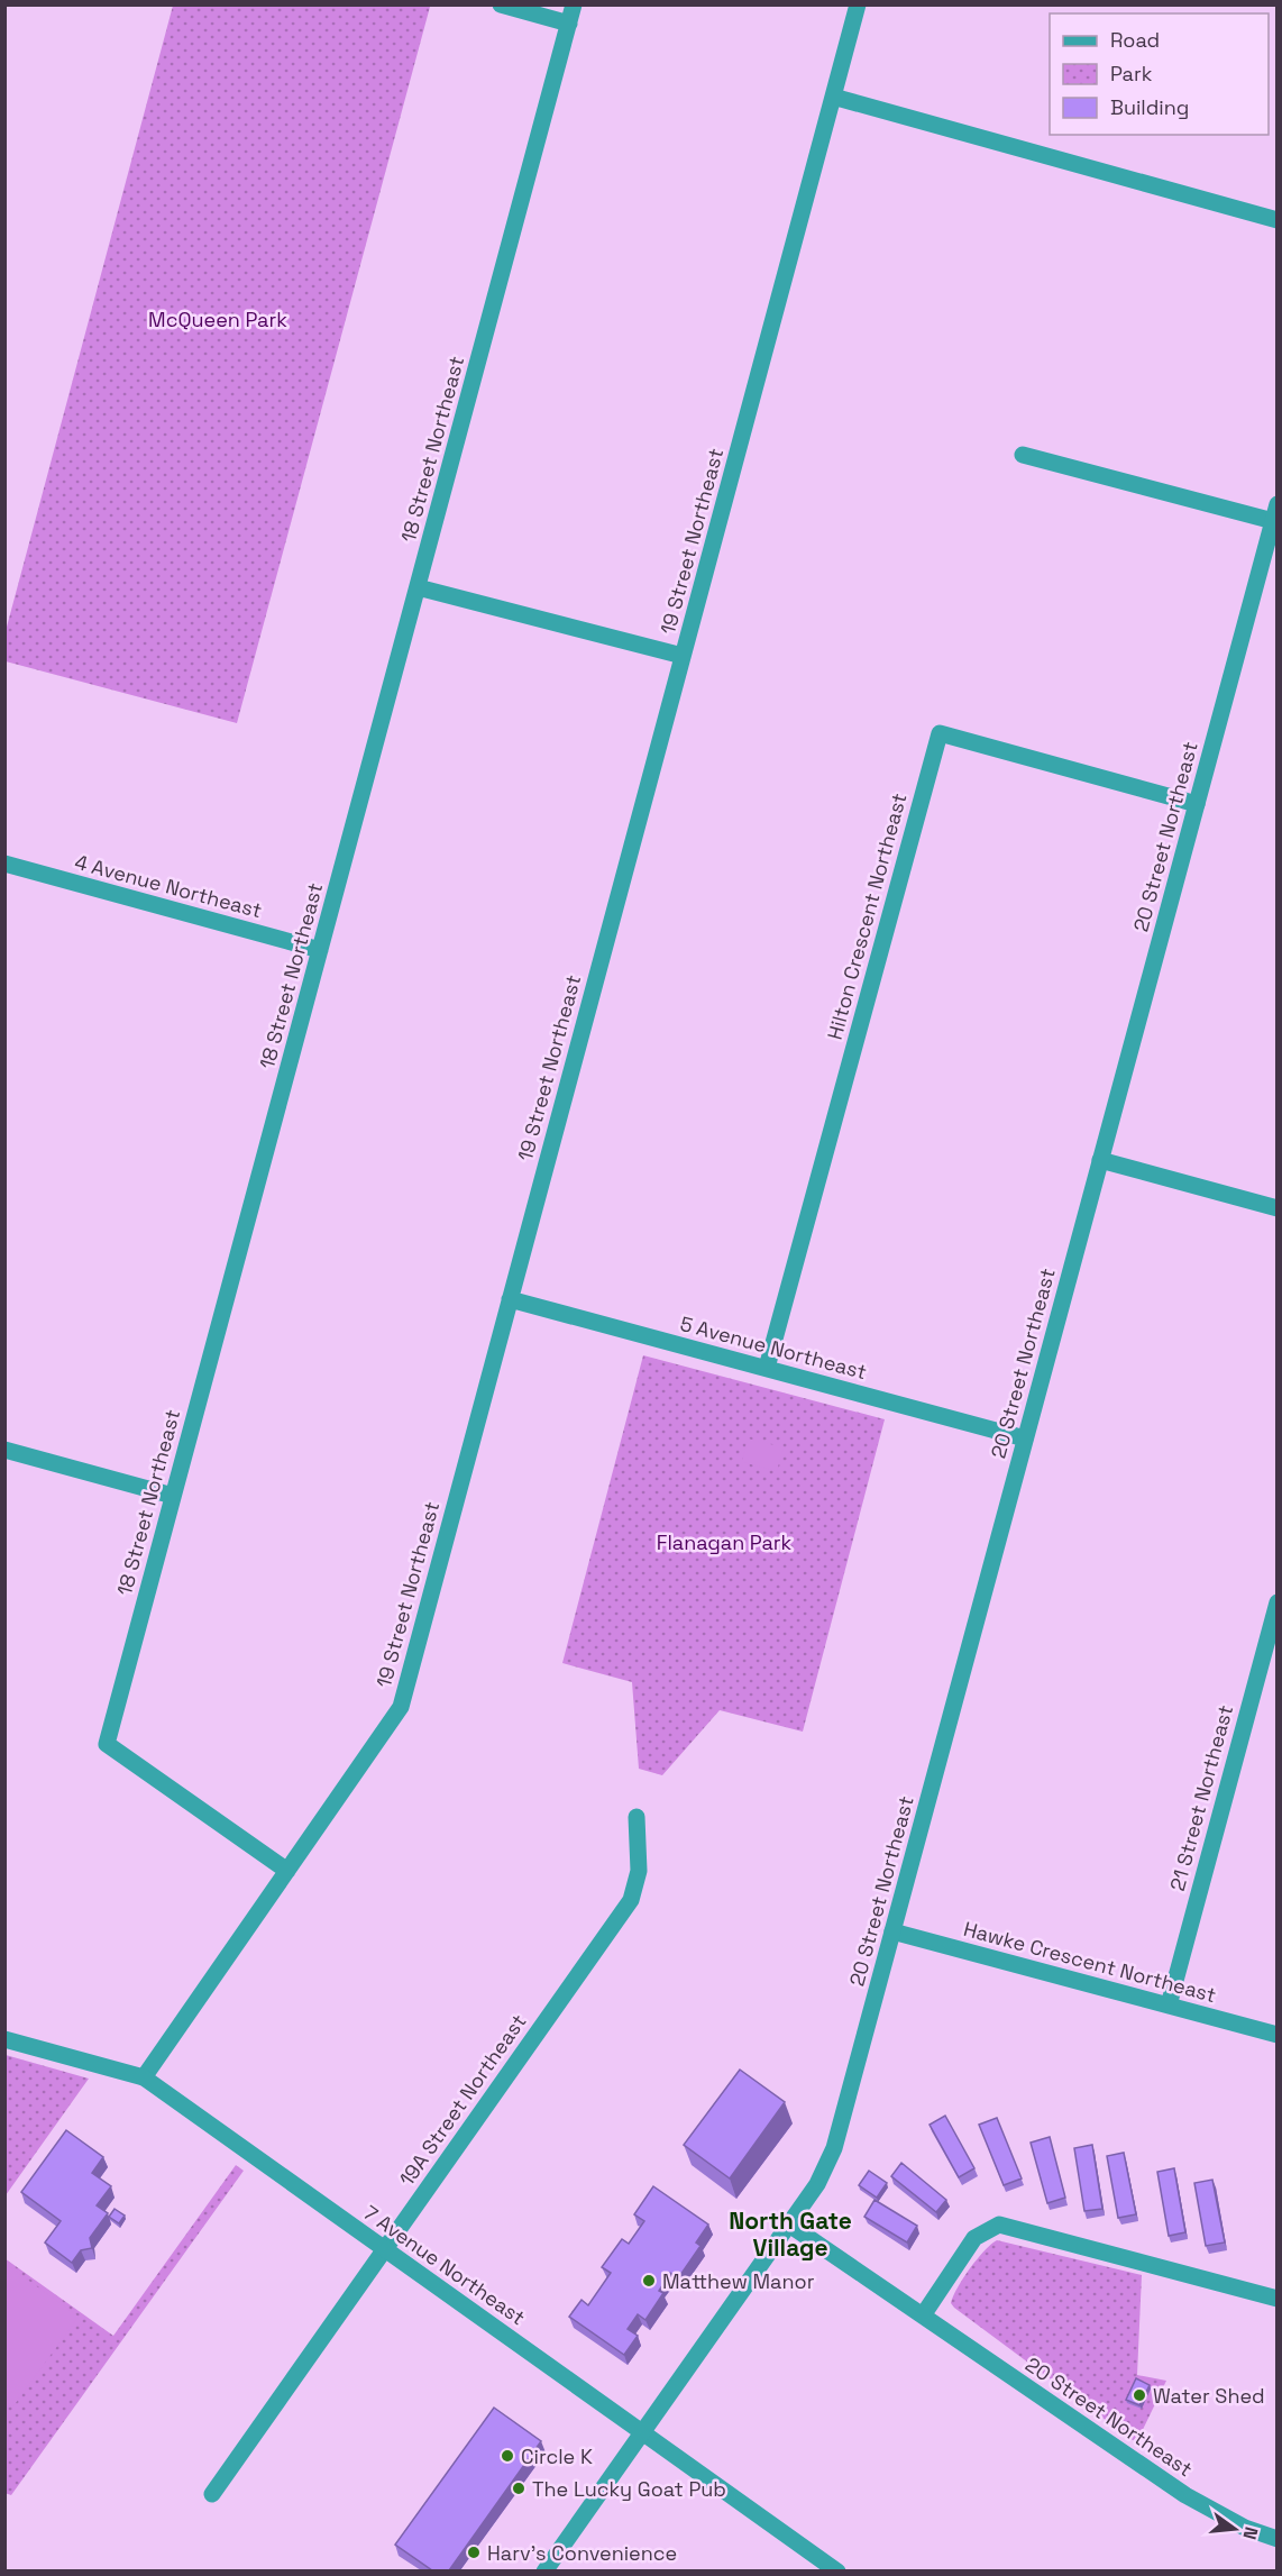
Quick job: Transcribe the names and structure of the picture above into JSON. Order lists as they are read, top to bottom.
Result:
{
  "streets": {
    "street": [
      "18 Street Northeast",
      "19 Street Northeast",
      "20 Street Northeast",
      "4 Avenue Northeast",
      "Hilton Crescent Northeast",
      "5 Avenue Northeast",
      "21 Street Northeast",
      "Hawke Crescent Northeast",
      "19A Street Northeast",
      "7 Avenue Northeast"
    ]
  },
  "crossings": [
    ["18 Street Northeast", "19 Street Northeast"],
    ["18 Street Northeast", "4 Avenue Northeast"],
    ["19 Street Northeast", "5 Avenue Northeast"],
    ["19 Street Northeast", "7 Avenue Northeast"],
    ["20 Street Northeast", "Hilton Crescent Northeast"],
    ["20 Street Northeast", "5 Avenue Northeast"],
    ["20 Street Northeast", "Hawke Crescent Northeast"],
    ["20 Street Northeast", "7 Avenue Northeast"],
    ["Hilton Crescent Northeast", "5 Avenue Northeast"],
    ["21 Street Northeast", "Hawke Crescent Northeast"],
    ["19A Street Northeast", "7 Avenue Northeast"]
  ],
  "districts": ["North Gate Village"],
  "parks": ["McQueen Park", "Flanagan Park"],
  "places": [
    "Matthew Manor",
    "Water Shed",
    "Circle K",
    "The Lucky Goat Pub",
    "Harv's Convenience"
  ],
  "legend": ["Road", "Park", "Building"],
  "north": "right"
}
